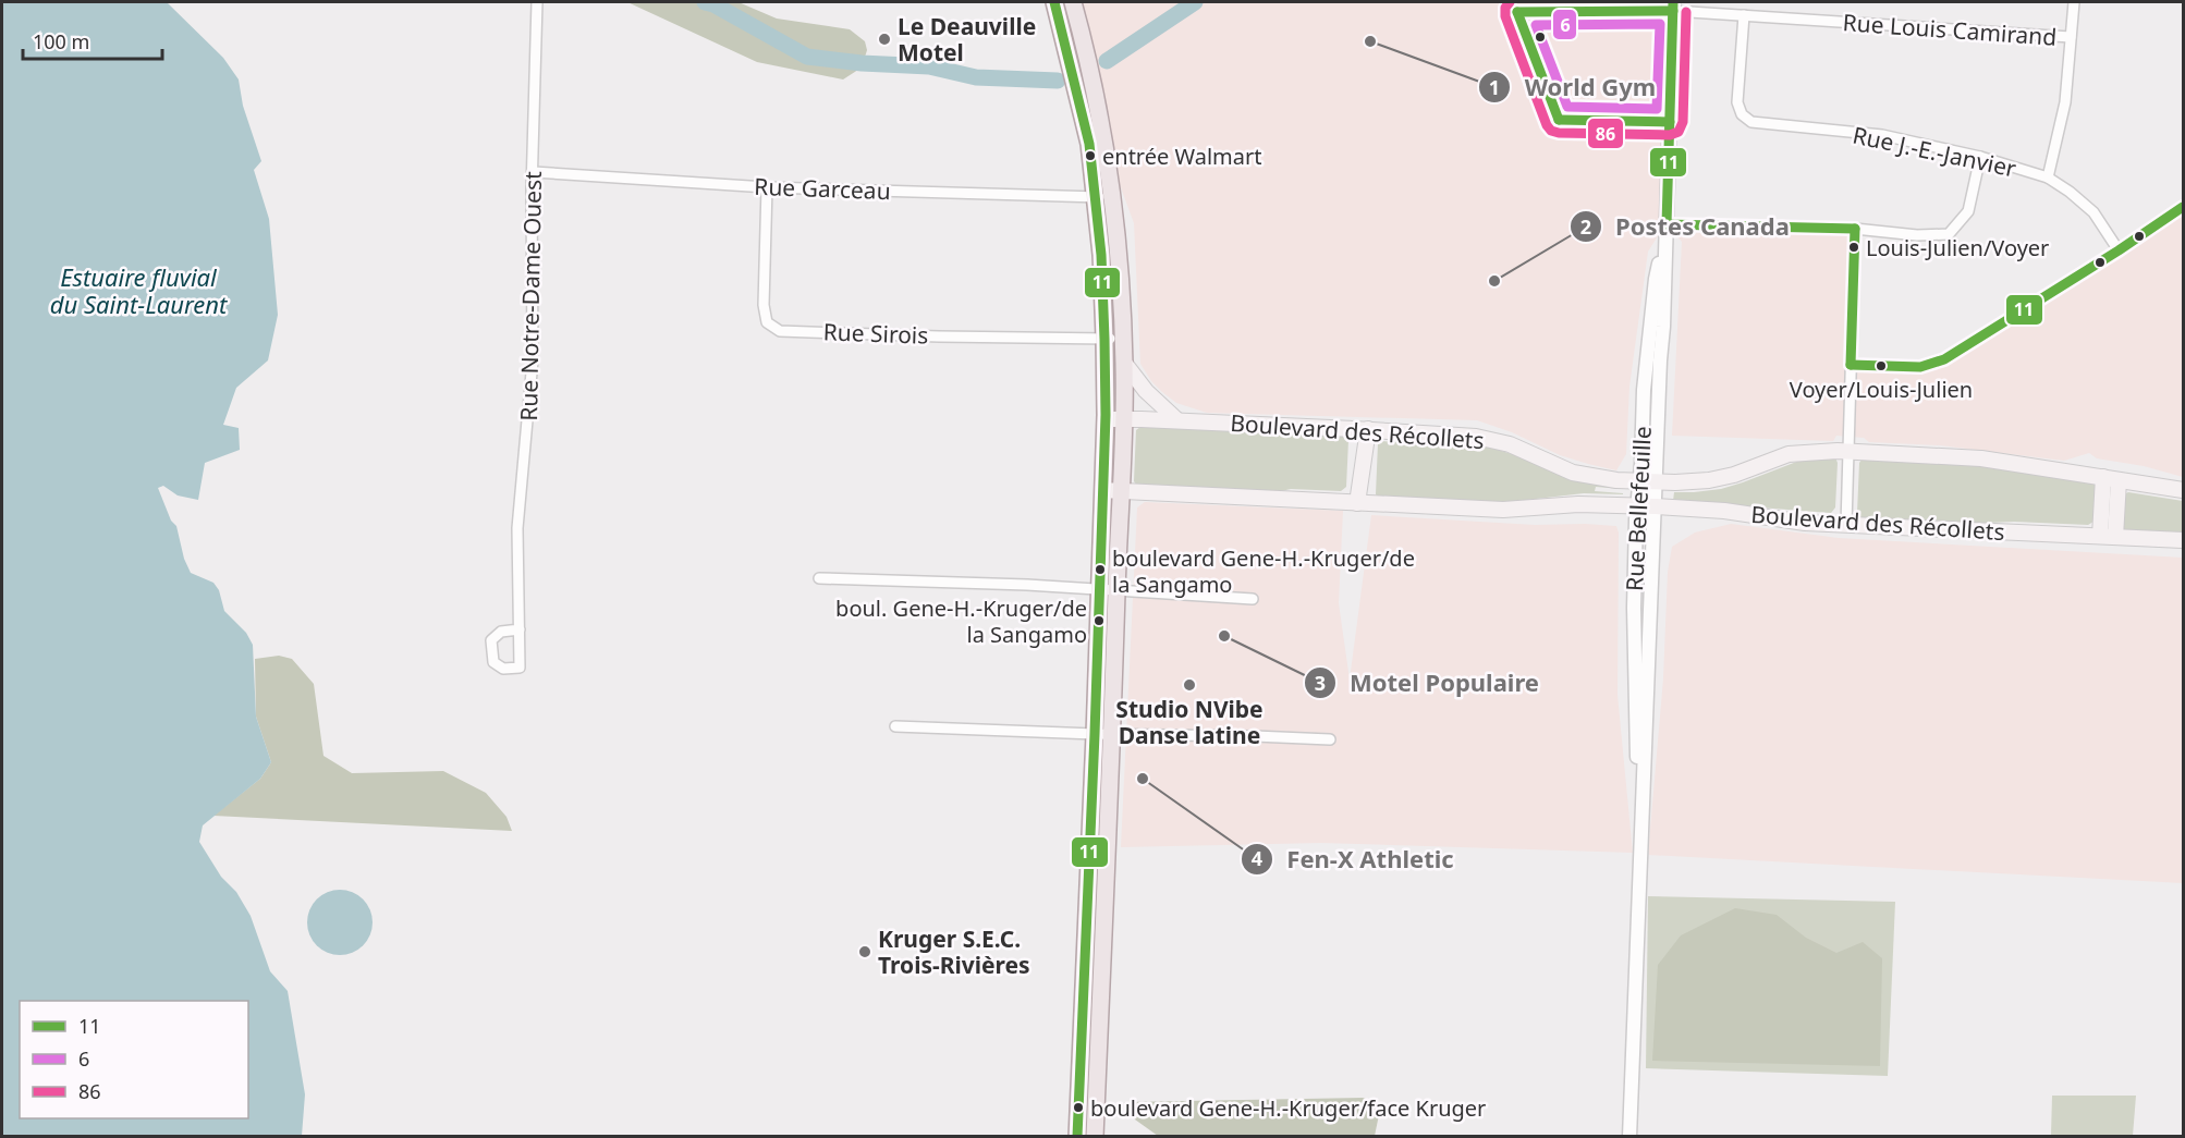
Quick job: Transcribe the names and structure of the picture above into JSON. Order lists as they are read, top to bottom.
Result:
{
  "streets": {
    "main road": ["Boulevard des Récollets"],
    "street": [
      "Rue Louis Camirand",
      "Rue J.-E.-Janvier",
      "Rue Garceau",
      "Rue Notre-Dame Ouest",
      "Rue Sirois",
      "Rue Bellefeuille"
    ]
  },
  "crossings": [
    ["Rue Louis Camirand", "Rue J.-E.-Janvier"],
    ["Rue Louis Camirand", "Rue Bellefeuille"],
    ["Rue Garceau", "Rue Notre-Dame Ouest"],
    ["Rue Garceau", "Rue Sirois"],
    ["Boulevard des Récollets", "Rue Bellefeuille"]
  ],
  "water": ["Estuaire fluvial du Saint-Laurent"],
  "places": [
    "Le Deauville Motel",
    "World Gym",
    "entrée Walmart",
    "Louis-Julien/Voyer",
    "Postes Canada",
    "Voyer/Louis-Julien",
    "boulevard Gene-H.-Kruger/de la Sangamo",
    "boul. Gene-H.-Kruger/de la Sangamo",
    "Motel Populaire",
    "Studio NVibe Danse latine",
    "Fen-X Athletic",
    "Kruger S.E.C. Trois-Rivières",
    "boulevard Gene-H.-Kruger/face Kruger"
  ],
  "lines": ["transit line 11", "transit line 86", "transit line 6"],
  "legend": ["11", "6", "86"],
  "scale_bar": "100 m"
}
